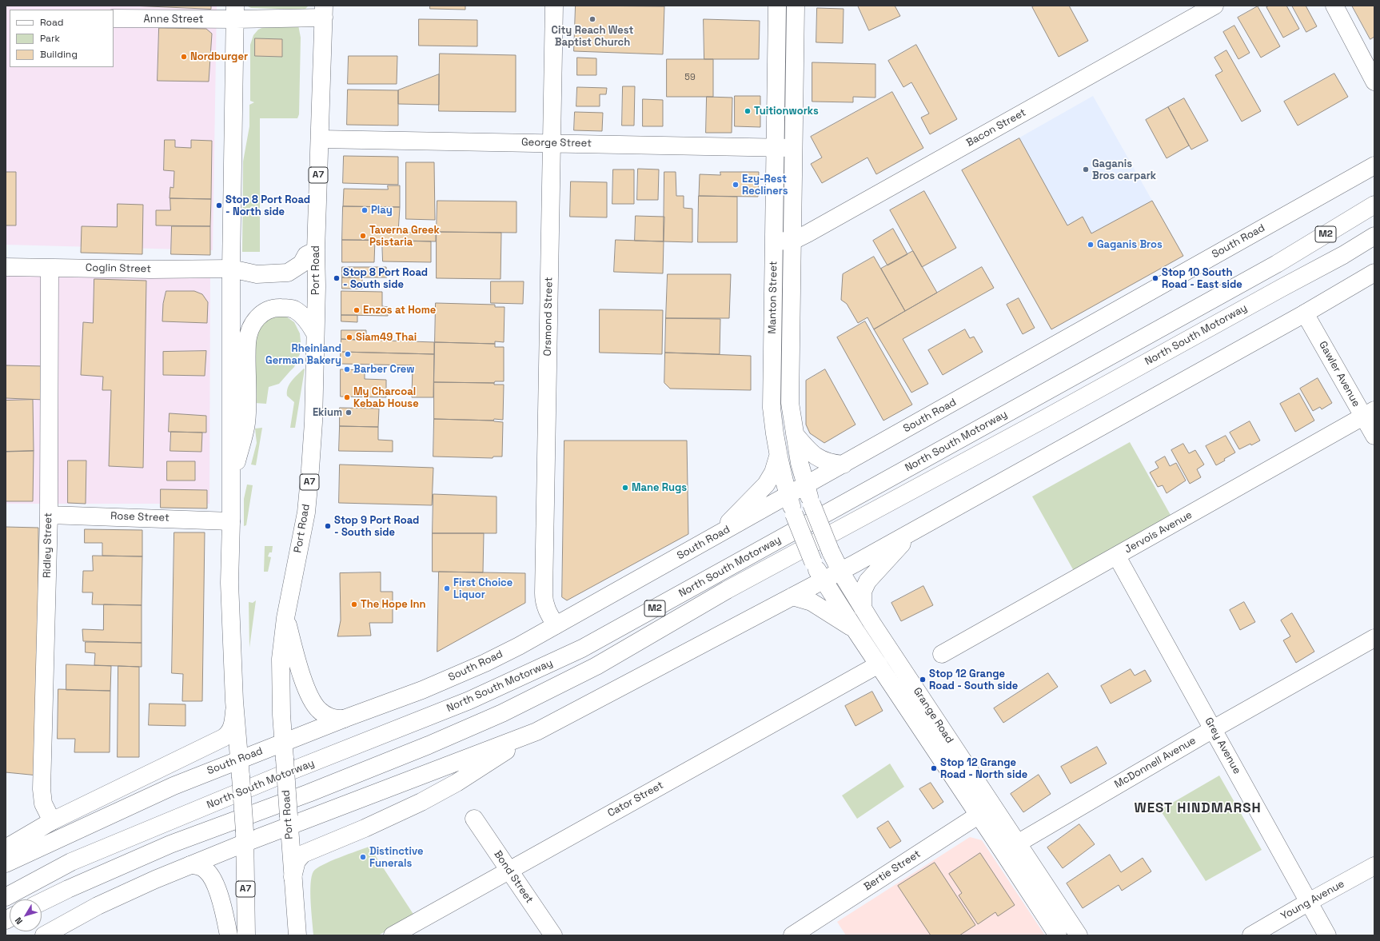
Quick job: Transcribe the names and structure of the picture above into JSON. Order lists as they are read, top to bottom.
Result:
{
  "streets": {
    "main road": [
      "Anne Street",
      "Bacon Street",
      "George Street",
      "A7",
      "M2",
      "South Road",
      "Coglin Street",
      "Port Road",
      "Manton Street",
      "Orsmond Street",
      "North South Motorway",
      "Gawler Avenue",
      "Rose Street",
      "Jervois Avenue",
      "Ridley Street",
      "Grange Road",
      "Grey Avenue",
      "McDonnell Avenue",
      "Cator Street",
      "Bertie Street",
      "Bond Street",
      "Young Avenue"
    ]
  },
  "crossings": [
    ["Anne Street", "A7"],
    ["Anne Street", "Port Road"],
    ["Bacon Street", "Manton Street"],
    ["George Street", "Port Road"],
    ["George Street", "Manton Street"],
    ["George Street", "Orsmond Street"],
    ["A7", "South Road"],
    ["A7", "Coglin Street"],
    ["A7", "Rose Street"],
    ["South Road", "Port Road"],
    ["South Road", "Manton Street"],
    ["South Road", "Orsmond Street"],
    ["South Road", "Grange Road"],
    ["Coglin Street", "Port Road"],
    ["Coglin Street", "Ridley Street"],
    ["Manton Street", "Grange Road"],
    ["Gawler Avenue", "Jervois Avenue"],
    ["Rose Street", "Ridley Street"],
    ["Jervois Avenue", "Grey Avenue"],
    ["Grange Road", "McDonnell Avenue"],
    ["Grange Road", "Cator Street"],
    ["Grange Road", "Bertie Street"],
    ["Grey Avenue", "McDonnell Avenue"],
    ["Grey Avenue", "Young Avenue"],
    ["Cator Street", "Bond Street"]
  ],
  "districts": ["WEST HINDMARSH"],
  "places": [
    "City Reach West Baptist Church",
    "Nordburger",
    "Tuitionworks",
    "Gaganis Bros carpark",
    "Ezy-Rest Recliners",
    "Stop 8 Port Road - North side",
    "Play",
    "Taverna Greek Psistaria",
    "Gaganis Bros",
    "Stop 8 Port Road - South side",
    "Stop 10 South Road - East side",
    "Enzos at Home",
    "Siam49 Thai",
    "Rheinland German Bakery",
    "Barber Crew",
    "My Charcoal Kebab House",
    "Ekium",
    "Mane Rugs",
    "Stop 9 Port Road - South side",
    "First Choice Liquor",
    "The Hope Inn",
    "Stop 12 Grange Road - South side",
    "Stop 12 Grange Road - North side",
    "Distinctive Funerals"
  ],
  "house_numbers": ["59"],
  "legend": ["Road", "Park", "Building"],
  "north": "bottom left"
}
